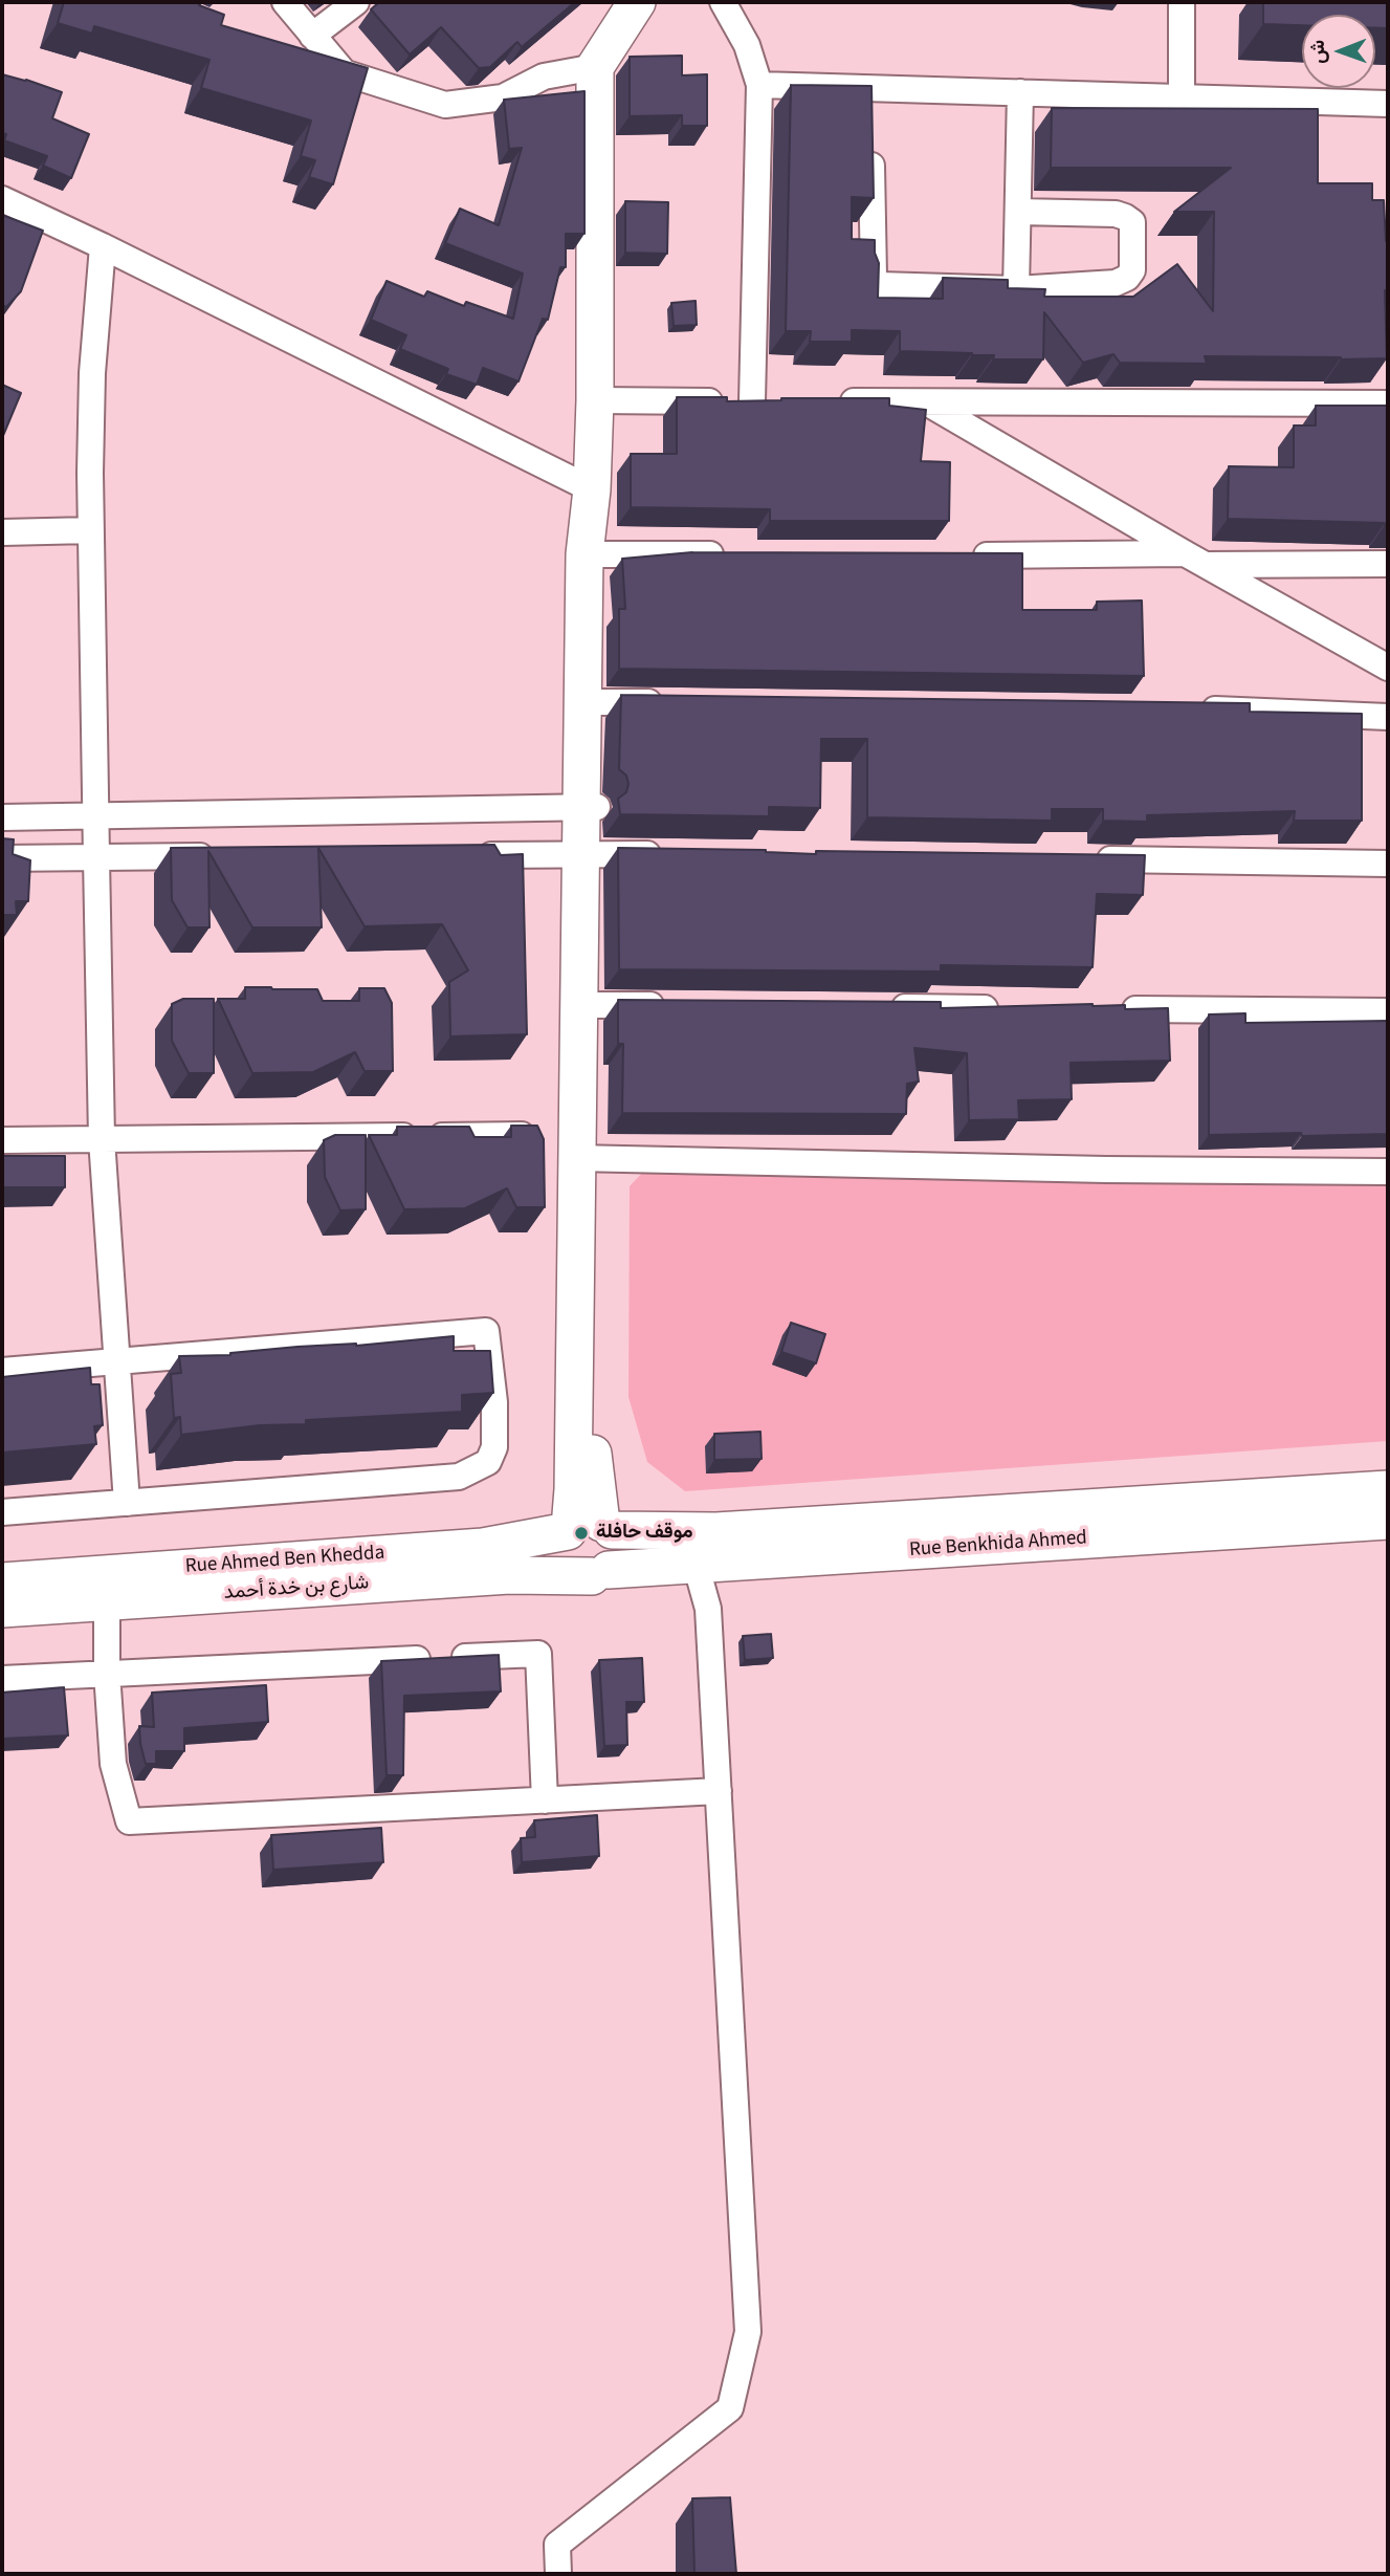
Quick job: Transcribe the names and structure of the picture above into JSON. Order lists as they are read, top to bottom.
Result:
{
  "streets": {
    "main road": ["Rue Benkhida Ahmed", "Rue Ahmed Ben Khedda", "شارع بن خدة أحمد"]
  },
  "crossings": [
    ["Rue Benkhida Ahmed", "شارع بن خدة أحمد"]
  ],
  "places": ["موقف حافلة"],
  "north": "left"
}
